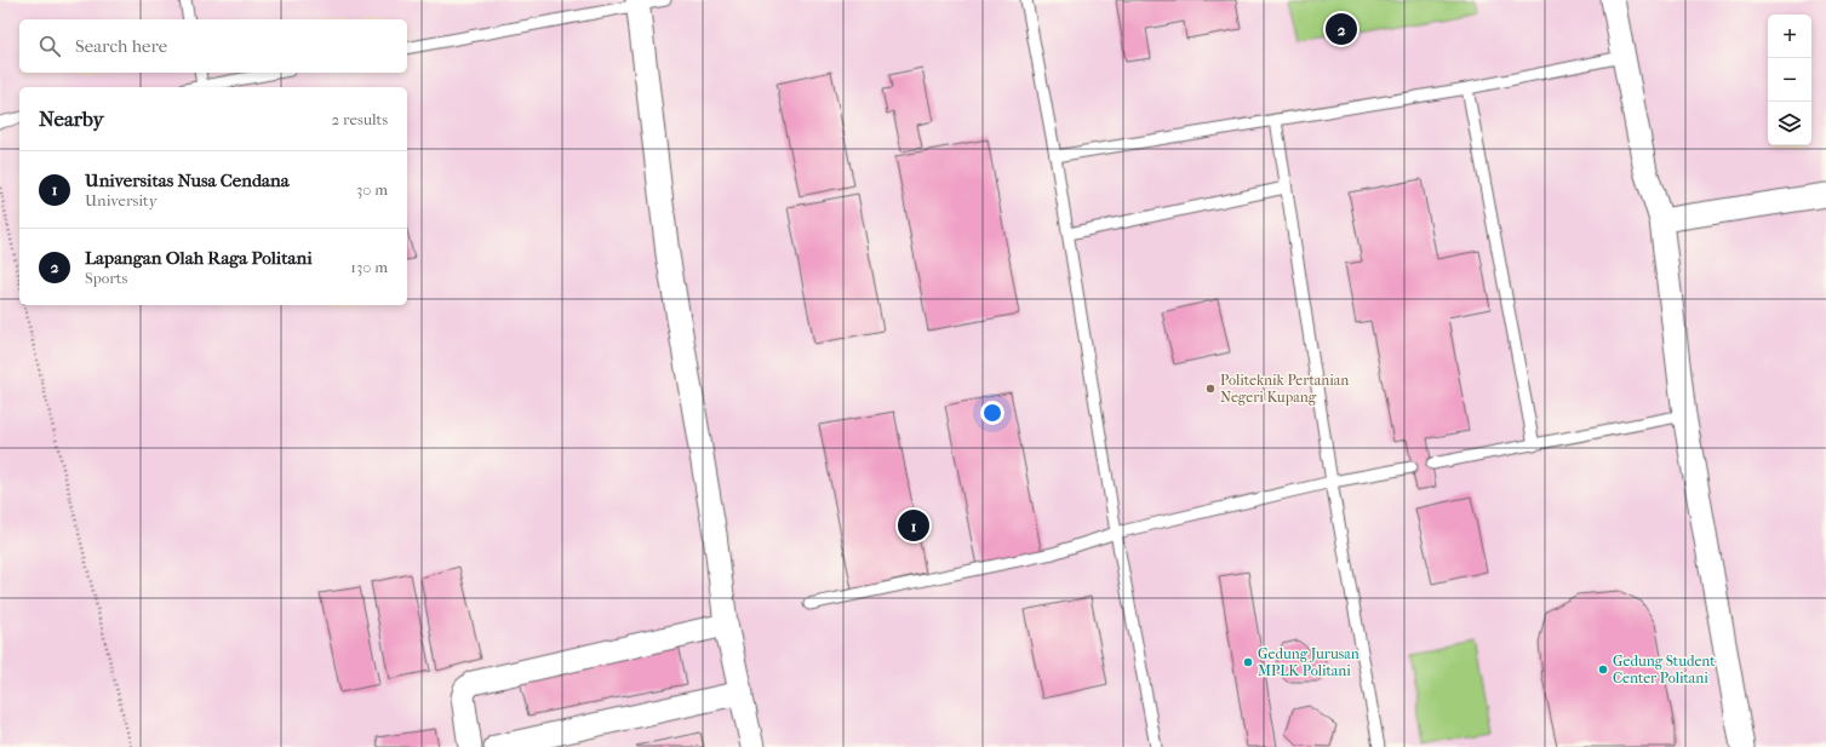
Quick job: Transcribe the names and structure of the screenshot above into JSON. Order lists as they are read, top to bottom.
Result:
{
  "places": ["Politeknik Pertanian Negeri Kupang", "Gedung Jurusan MPLK Politani", "Gedung Student Center Politani"],
  "page": {
    "pins": ["2", "1"],
    "map_buttons": ["+", "−"],
    "search": "Search here",
    "heading": ["Nearby", "2 results"],
    "list": [
      {
        "mark": "1",
        "name": "Universitas Nusa Cendana",
        "note": "University",
        "value": "30 m"
      },
      {
        "mark": "2",
        "name": "Lapangan Olah Raga Politani",
        "note": "Sports",
        "value": "130 m"
      }
    ]
  }
}
